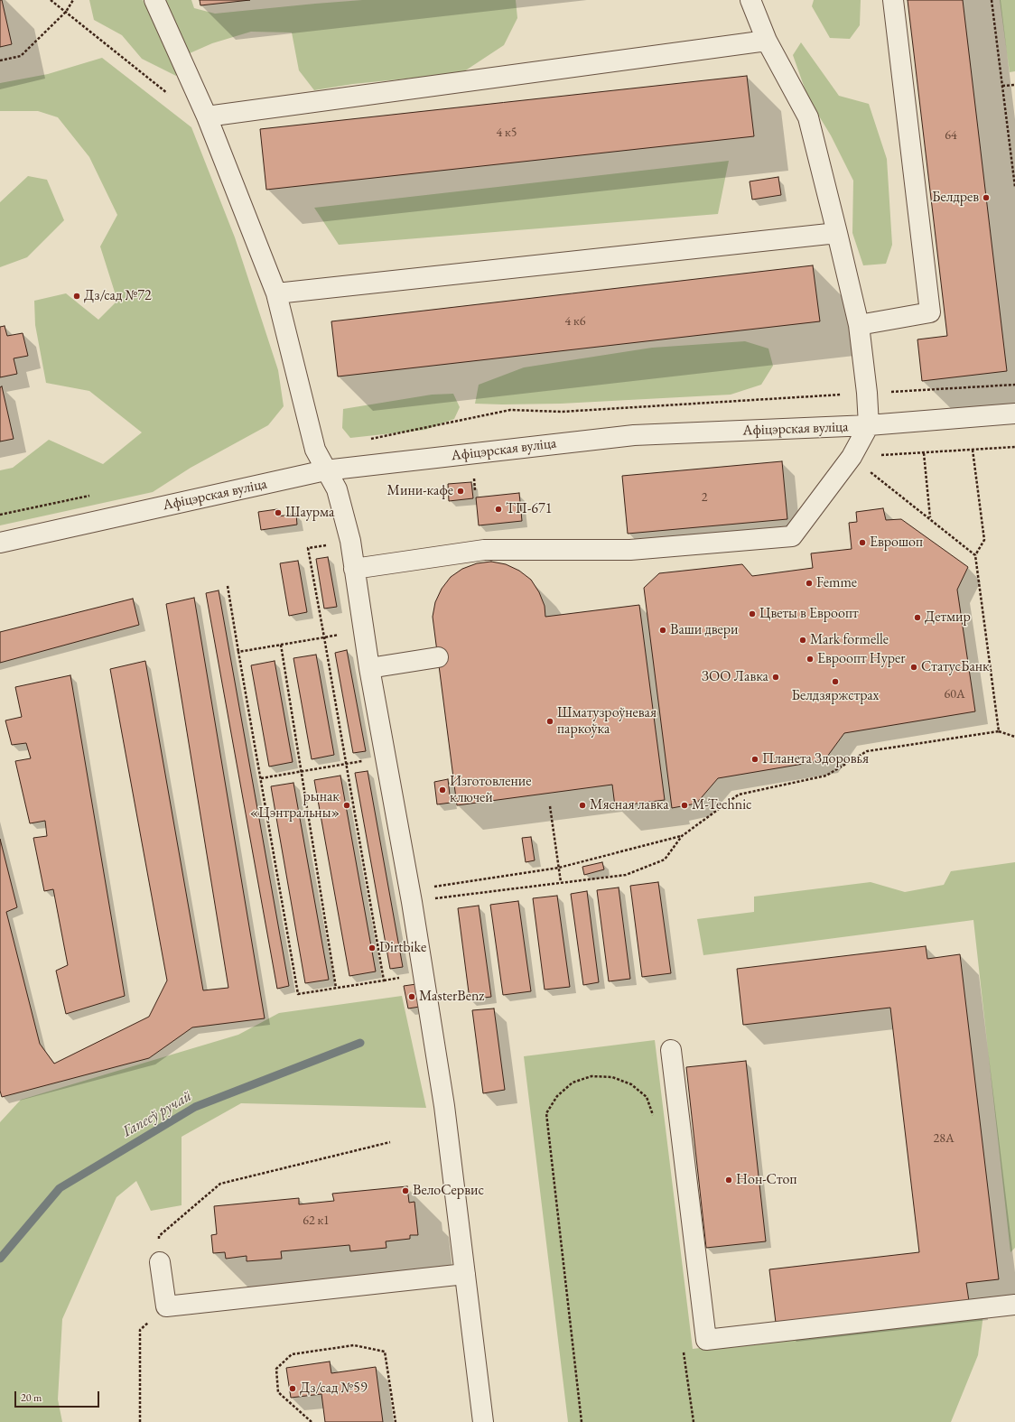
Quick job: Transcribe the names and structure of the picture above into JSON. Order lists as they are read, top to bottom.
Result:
{
  "streets": {
    "street": ["Афіцэрская вуліца"]
  },
  "water": ["Гапееў ручай"],
  "places": [
    "Белдрев",
    "Дз/сад №72",
    "Мини-кафе",
    "ТП-671",
    "Шаурма",
    "Еврошоп",
    "Femme",
    "Цветы в Евроопт",
    "Детмир",
    "Ваши двери",
    "Mark formelle",
    "Евроопт Hyper",
    "СтатусБанк",
    "ЗОО Лавка",
    "Белдзяржстрах",
    "Шматузроўневая паркоўка",
    "Планета Здоровья",
    "Изготовление ключей",
    "рынак «Цэнтральны»",
    "Мясная лавка",
    "M-Technic",
    "Dirtbike",
    "MasterBenz",
    "Нон-Стоп",
    "ВелоСервис",
    "Дз/сад №59"
  ],
  "house_numbers": [
    "4 к5",
    "64",
    "4 к6",
    "2",
    "60А",
    "28А",
    "62 к1"
  ],
  "scale_bar": "20 m"
}
